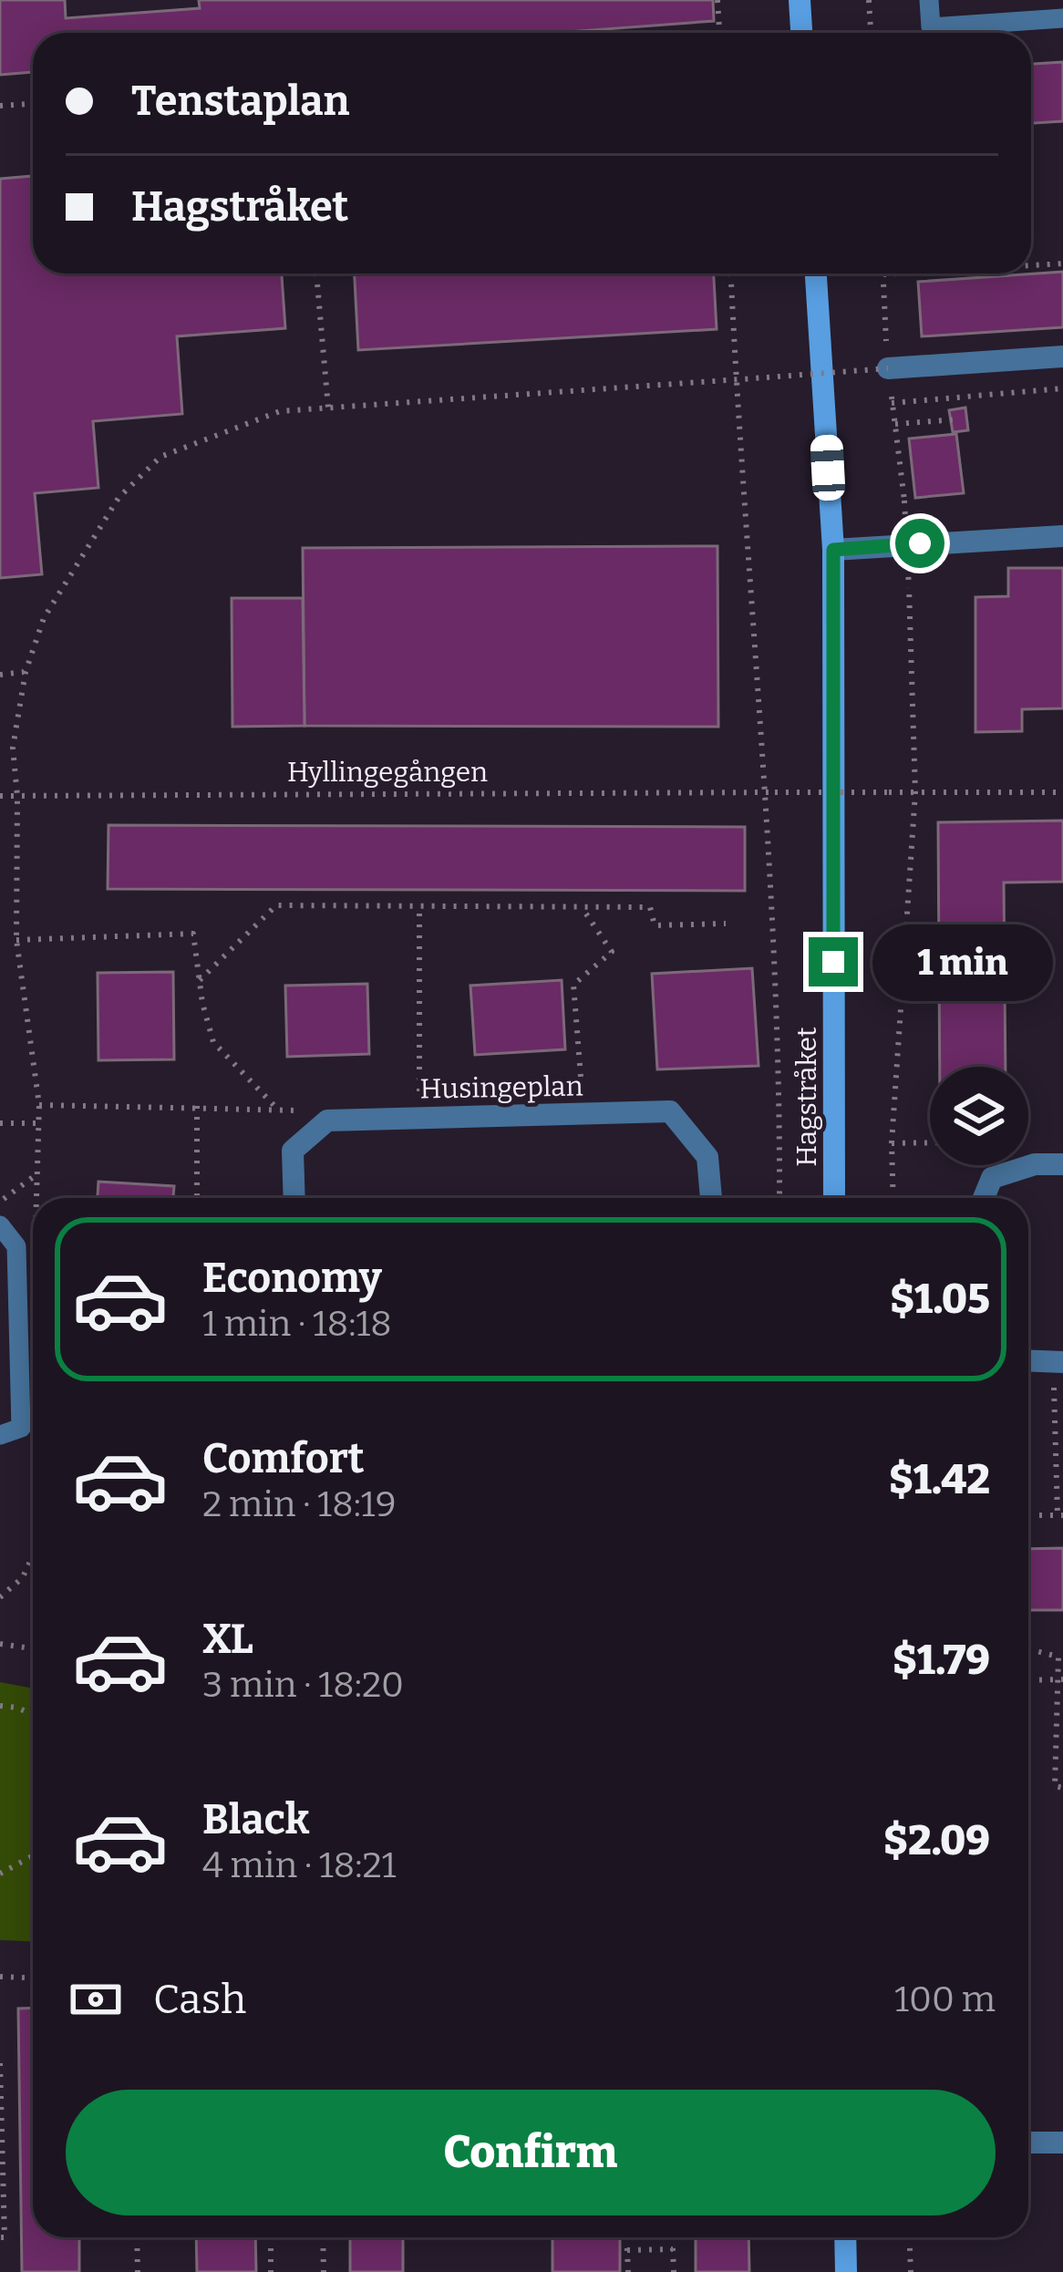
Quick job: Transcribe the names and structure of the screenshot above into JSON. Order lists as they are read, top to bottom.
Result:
{
  "streets": {
    "street": ["Husingeplan", "Hagstråket"],
    "path": ["Hyllingegången"]
  },
  "page": {
    "banner": ["Tenstaplan", "Hagstråket"],
    "bubble": "1 min",
    "list": [
      {
        "name": "Economy",
        "note": "1 min · 18:18",
        "value": "$1.05"
      },
      {
        "name": "Comfort",
        "note": "2 min · 18:19",
        "value": "$1.42"
      },
      {
        "name": "XL",
        "note": "3 min · 18:20",
        "value": "$1.79"
      },
      {
        "name": "Black",
        "note": "4 min · 18:21",
        "value": "$2.09"
      }
    ],
    "pay": ["Cash", "100 m"],
    "buttons": "Confirm"
  }
}
